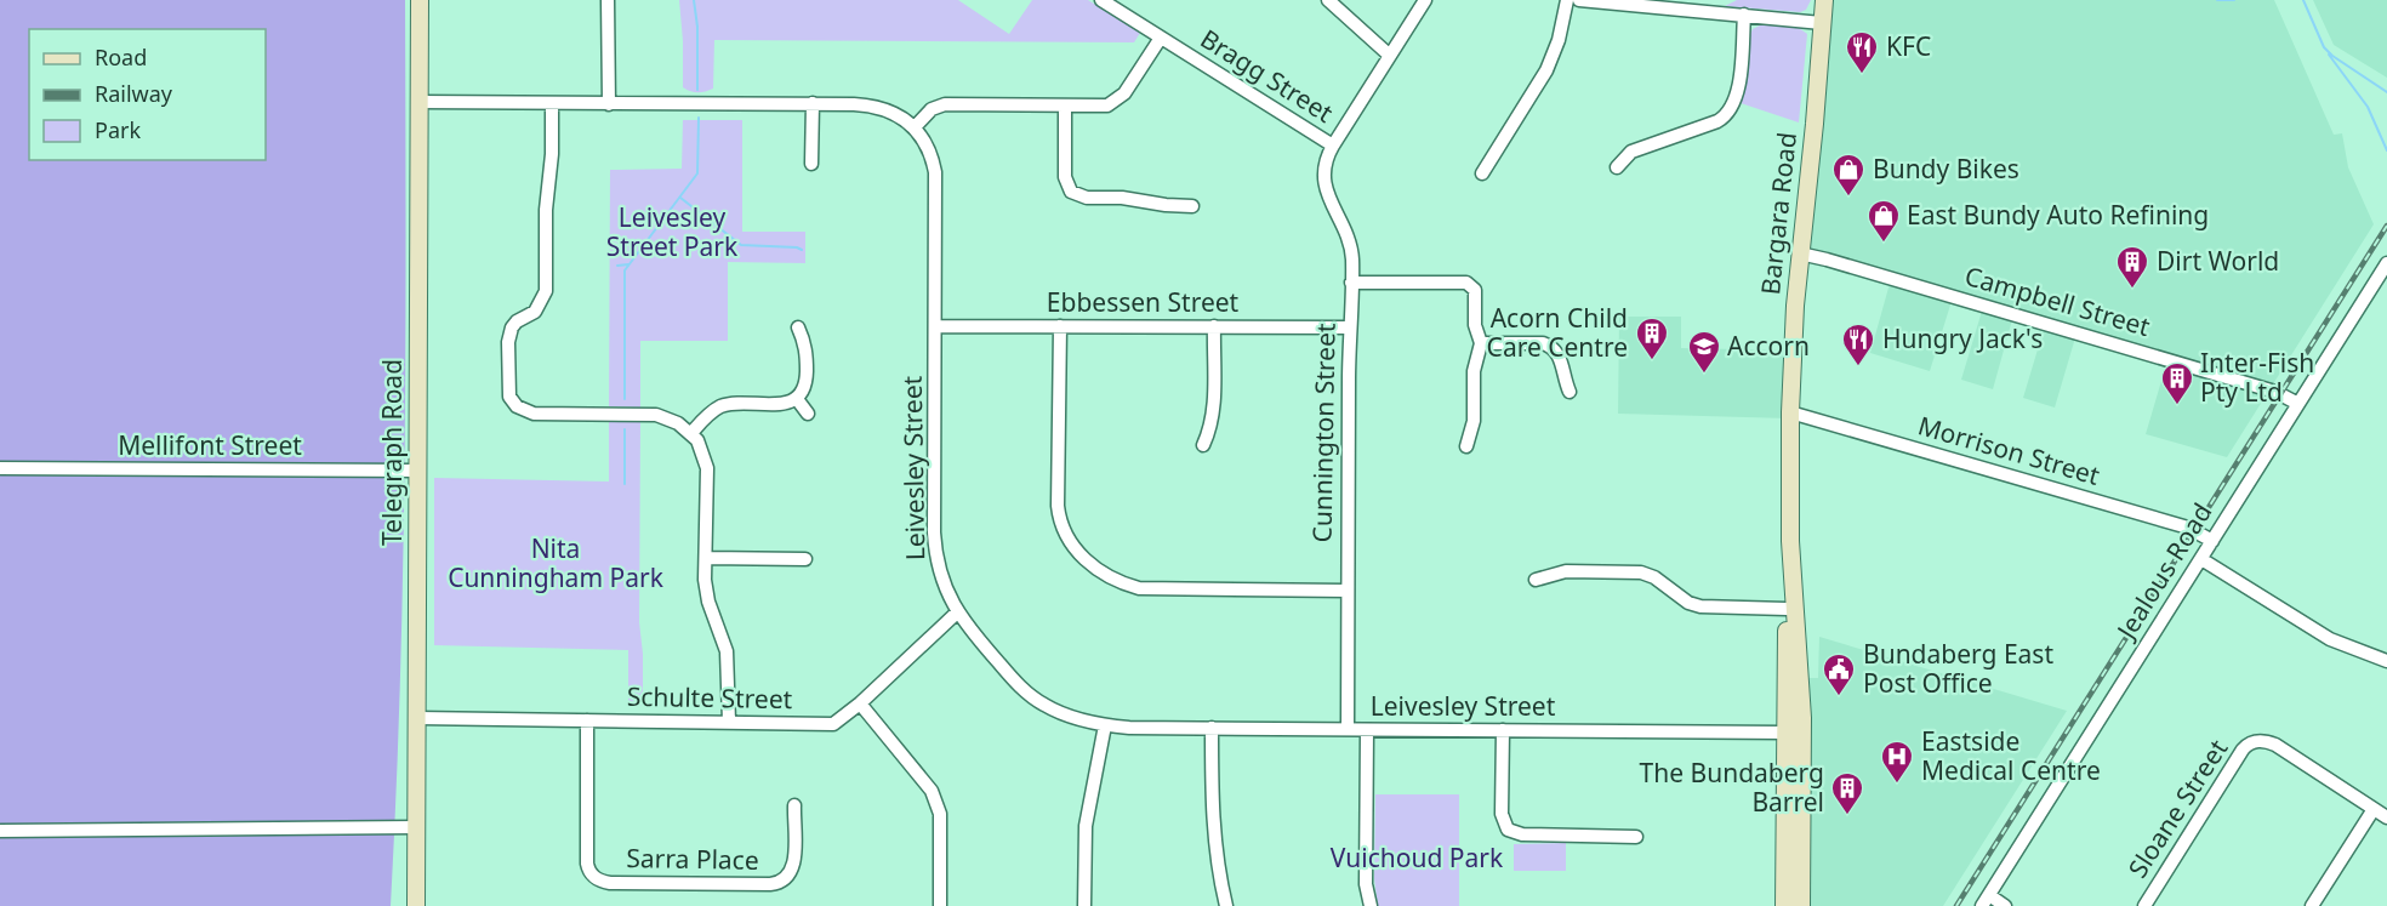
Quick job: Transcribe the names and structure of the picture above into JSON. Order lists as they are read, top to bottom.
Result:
{
  "streets": {
    "main road": ["Bargara Road", "Telegraph Road"],
    "street": [
      "Bragg Street",
      "Campbell Street",
      "Ebbessen Street",
      "Cunnington Street",
      "Mellifont Street",
      "Morrison Street",
      "Leivesley Street",
      "Jealous Road",
      "Schulte Street",
      "Sloane Street",
      "Sarra Place"
    ]
  },
  "crossings": [
    ["Bragg Street", "Cunnington Street"],
    ["Bargara Road", "Campbell Street"],
    ["Bargara Road", "Morrison Street"],
    ["Bargara Road", "Leivesley Street"],
    ["Campbell Street", "Jealous Road"],
    ["Ebbessen Street", "Cunnington Street"],
    ["Ebbessen Street", "Leivesley Street"],
    ["Cunnington Street", "Leivesley Street"],
    ["Mellifont Street", "Telegraph Road"],
    ["Morrison Street", "Jealous Road"],
    ["Telegraph Road", "Schulte Street"],
    ["Leivesley Street", "Schulte Street"],
    ["Schulte Street", "Sarra Place"]
  ],
  "parks": ["Leivesley Street Park", "Nita Cunningham Park", "Vuichoud Park"],
  "places": {
    "restaurant": ["KFC", "Hungry Jack's"],
    "shop": ["Bundy Bikes", "East Bundy Auto Refining"],
    "building": [
      "Dirt World",
      "Acorn Child Care Centre",
      "Inter-Fish Pty Ltd",
      "The Bundaberg Barrel"
    ],
    "school or university": ["Accorn"],
    "public building": ["Bundaberg East Post Office"],
    "hospital": ["Eastside Medical Centre"]
  },
  "legend": ["Road", "Railway", "Park"]
}
